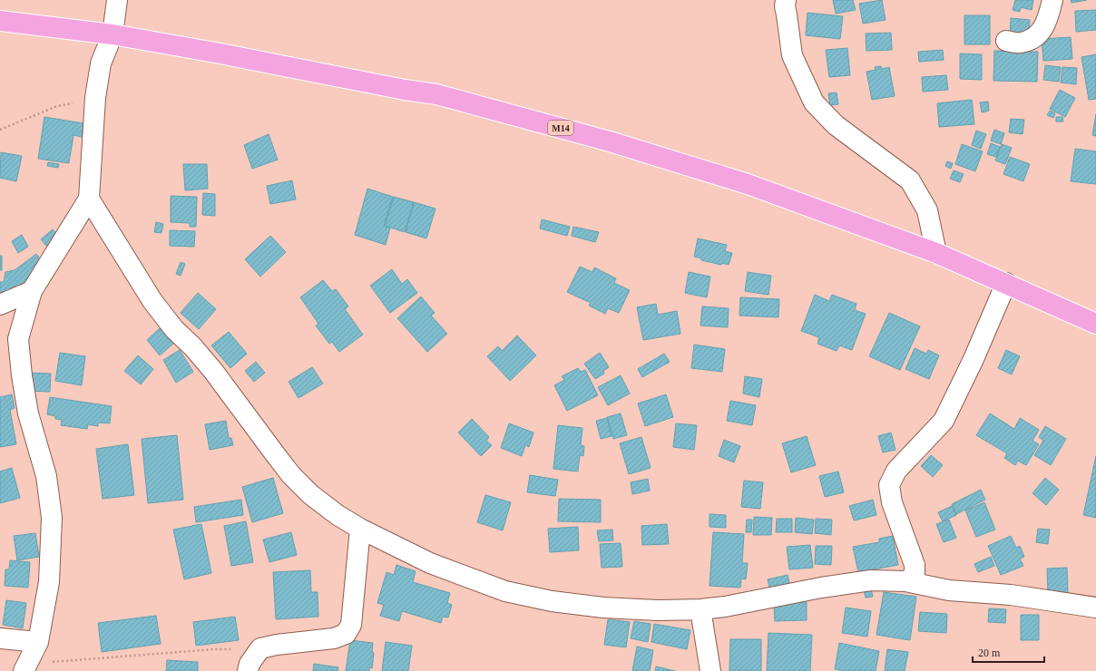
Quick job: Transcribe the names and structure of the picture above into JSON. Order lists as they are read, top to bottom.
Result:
{
  "streets": {
    "highway": ["M14"]
  },
  "scale_bar": "20 m"
}
